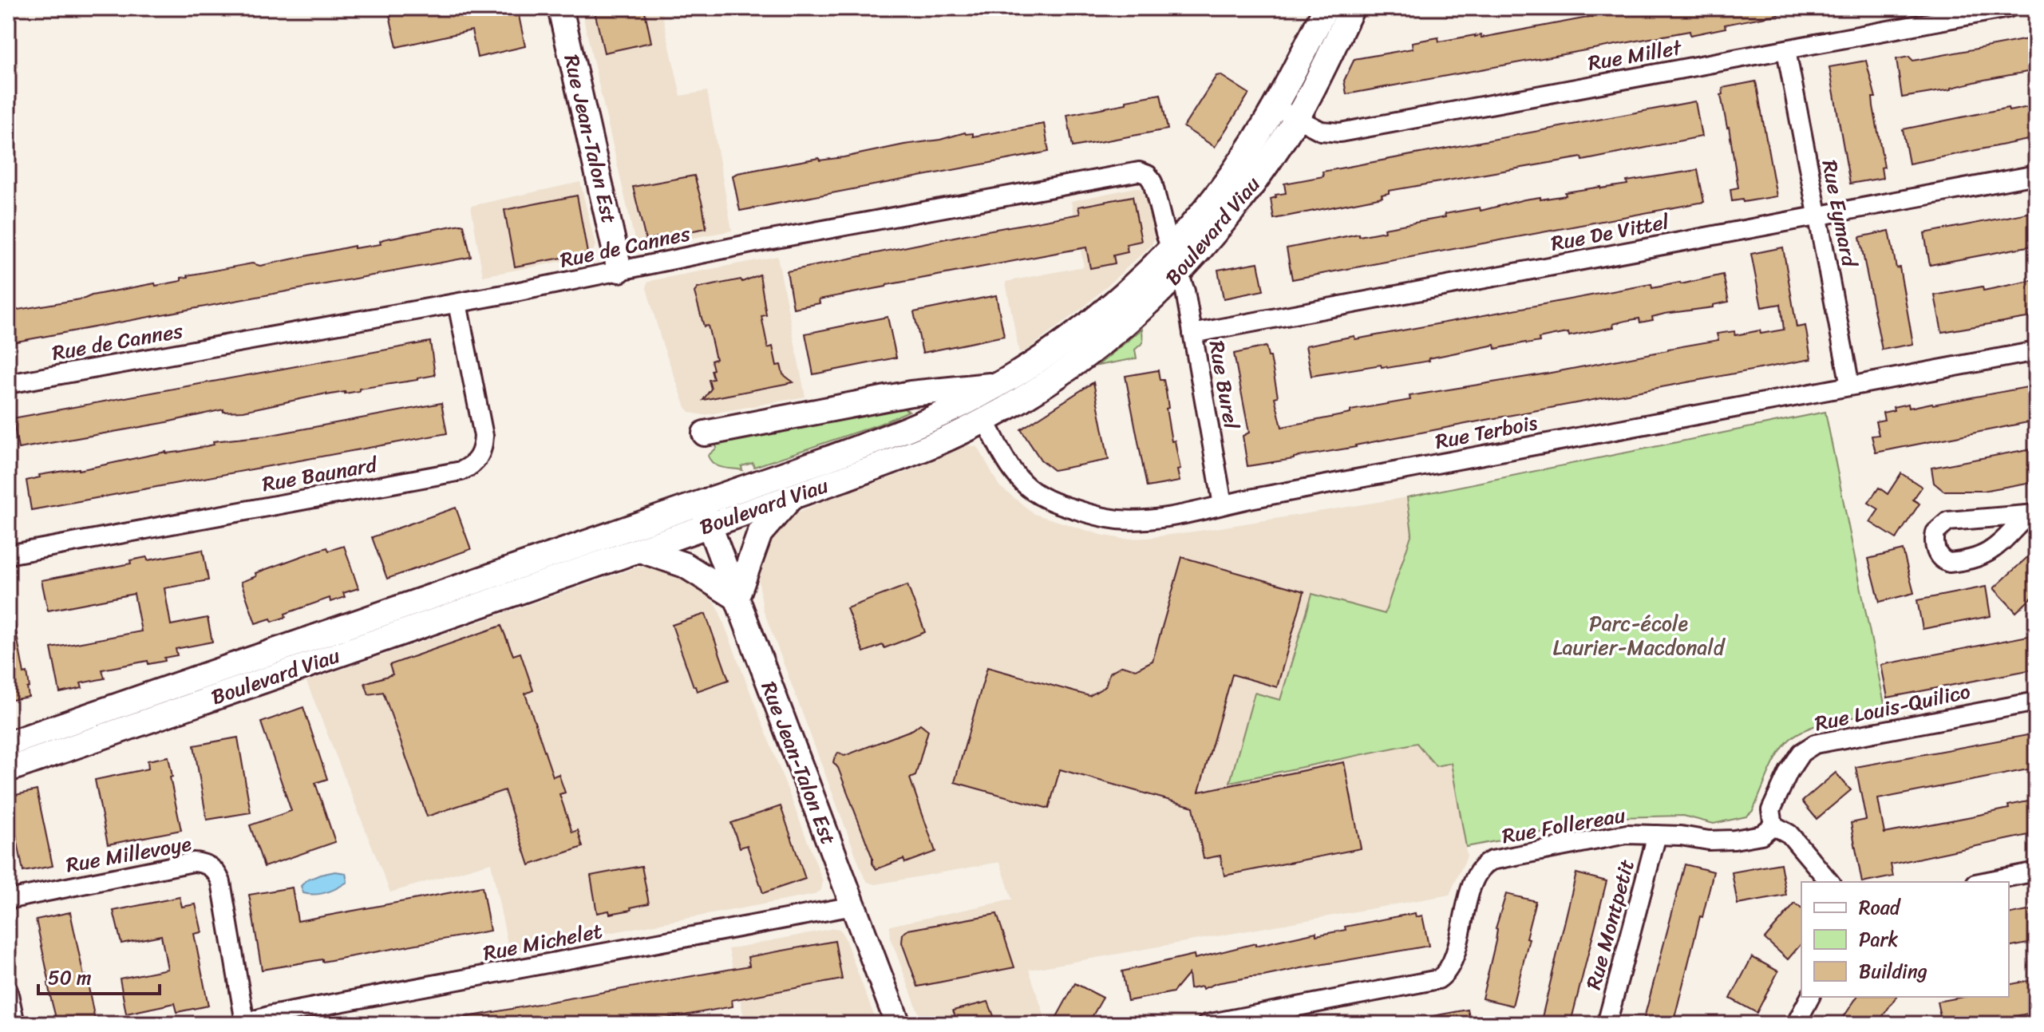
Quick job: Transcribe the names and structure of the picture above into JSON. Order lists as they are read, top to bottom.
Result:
{
  "streets": {
    "main road": ["Rue Jean-Talon Est", "Boulevard Viau"],
    "street": [
      "Rue Millet",
      "Rue Eymard",
      "Rue De Vittel",
      "Rue de Cannes",
      "Rue Burel",
      "Rue Terbois",
      "Rue Baunard",
      "Rue Louis-Quilico",
      "Rue Follereau",
      "Rue Millevoye",
      "Rue Montpetit",
      "Rue Michelet"
    ]
  },
  "crossings": [
    ["Rue Millet", "Rue Eymard"],
    ["Rue Millet", "Boulevard Viau"],
    ["Rue Jean-Talon Est", "Boulevard Viau"],
    ["Rue Jean-Talon Est", "Rue de Cannes"],
    ["Rue Jean-Talon Est", "Rue Michelet"],
    ["Rue Eymard", "Rue De Vittel"],
    ["Rue Eymard", "Rue Terbois"],
    ["Boulevard Viau", "Rue de Cannes"],
    ["Boulevard Viau", "Rue Burel"],
    ["Boulevard Viau", "Rue Terbois"],
    ["Rue De Vittel", "Rue Burel"],
    ["Rue de Cannes", "Rue Burel"],
    ["Rue de Cannes", "Rue Baunard"],
    ["Rue Burel", "Rue Terbois"],
    ["Rue Louis-Quilico", "Rue Follereau"],
    ["Rue Follereau", "Rue Montpetit"],
    ["Rue Millevoye", "Rue Michelet"]
  ],
  "parks": ["Parc-école Laurier-Macdonald"],
  "legend": ["Road", "Park", "Building"],
  "scale_bar": "50 m"
}
